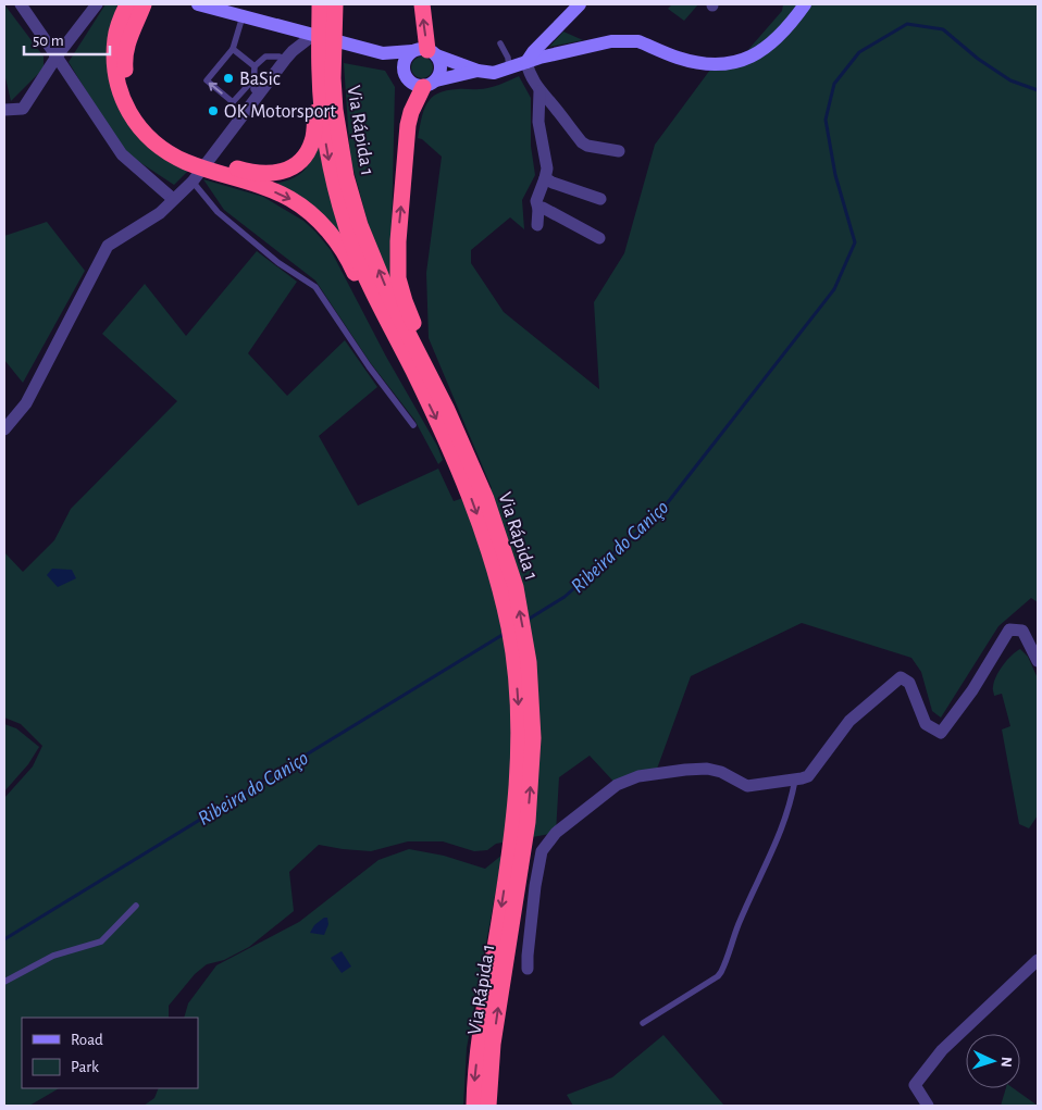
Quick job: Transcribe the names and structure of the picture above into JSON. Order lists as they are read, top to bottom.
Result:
{
  "streets": {
    "highway": ["Via Rápida 1"]
  },
  "water": ["Ribeira do Caniço"],
  "places": ["BaSic", "OK Motorsport"],
  "legend": ["Road", "Park"],
  "scale_bar": "50 m",
  "north": "right"
}
